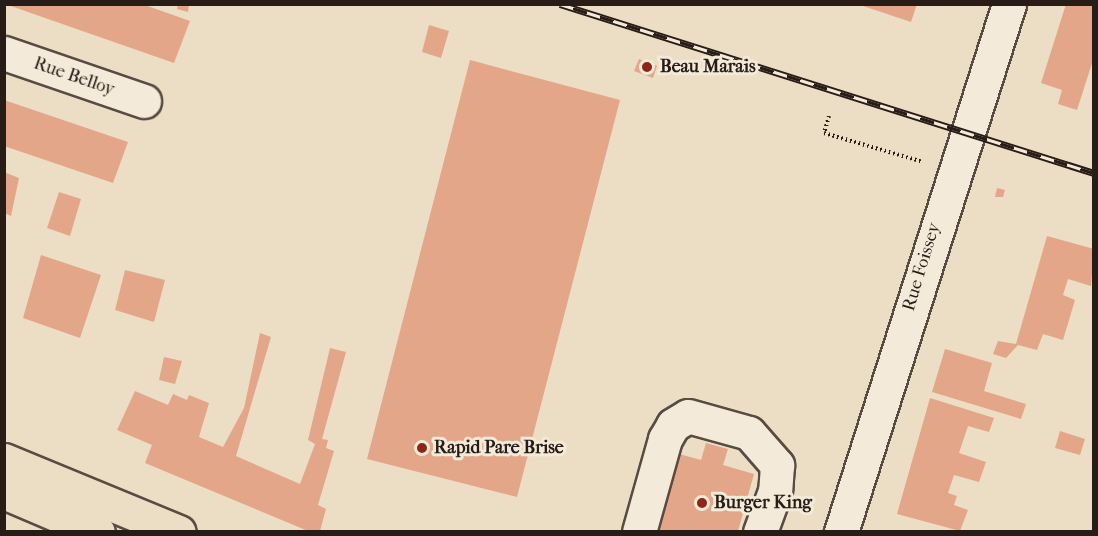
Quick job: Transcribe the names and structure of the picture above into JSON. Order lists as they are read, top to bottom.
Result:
{
  "streets": {
    "street": ["Rue Belloy", "Rue Foissey"]
  },
  "places": ["Beau Marais", "Rapid Pare Brise", "Burger King"]
}
